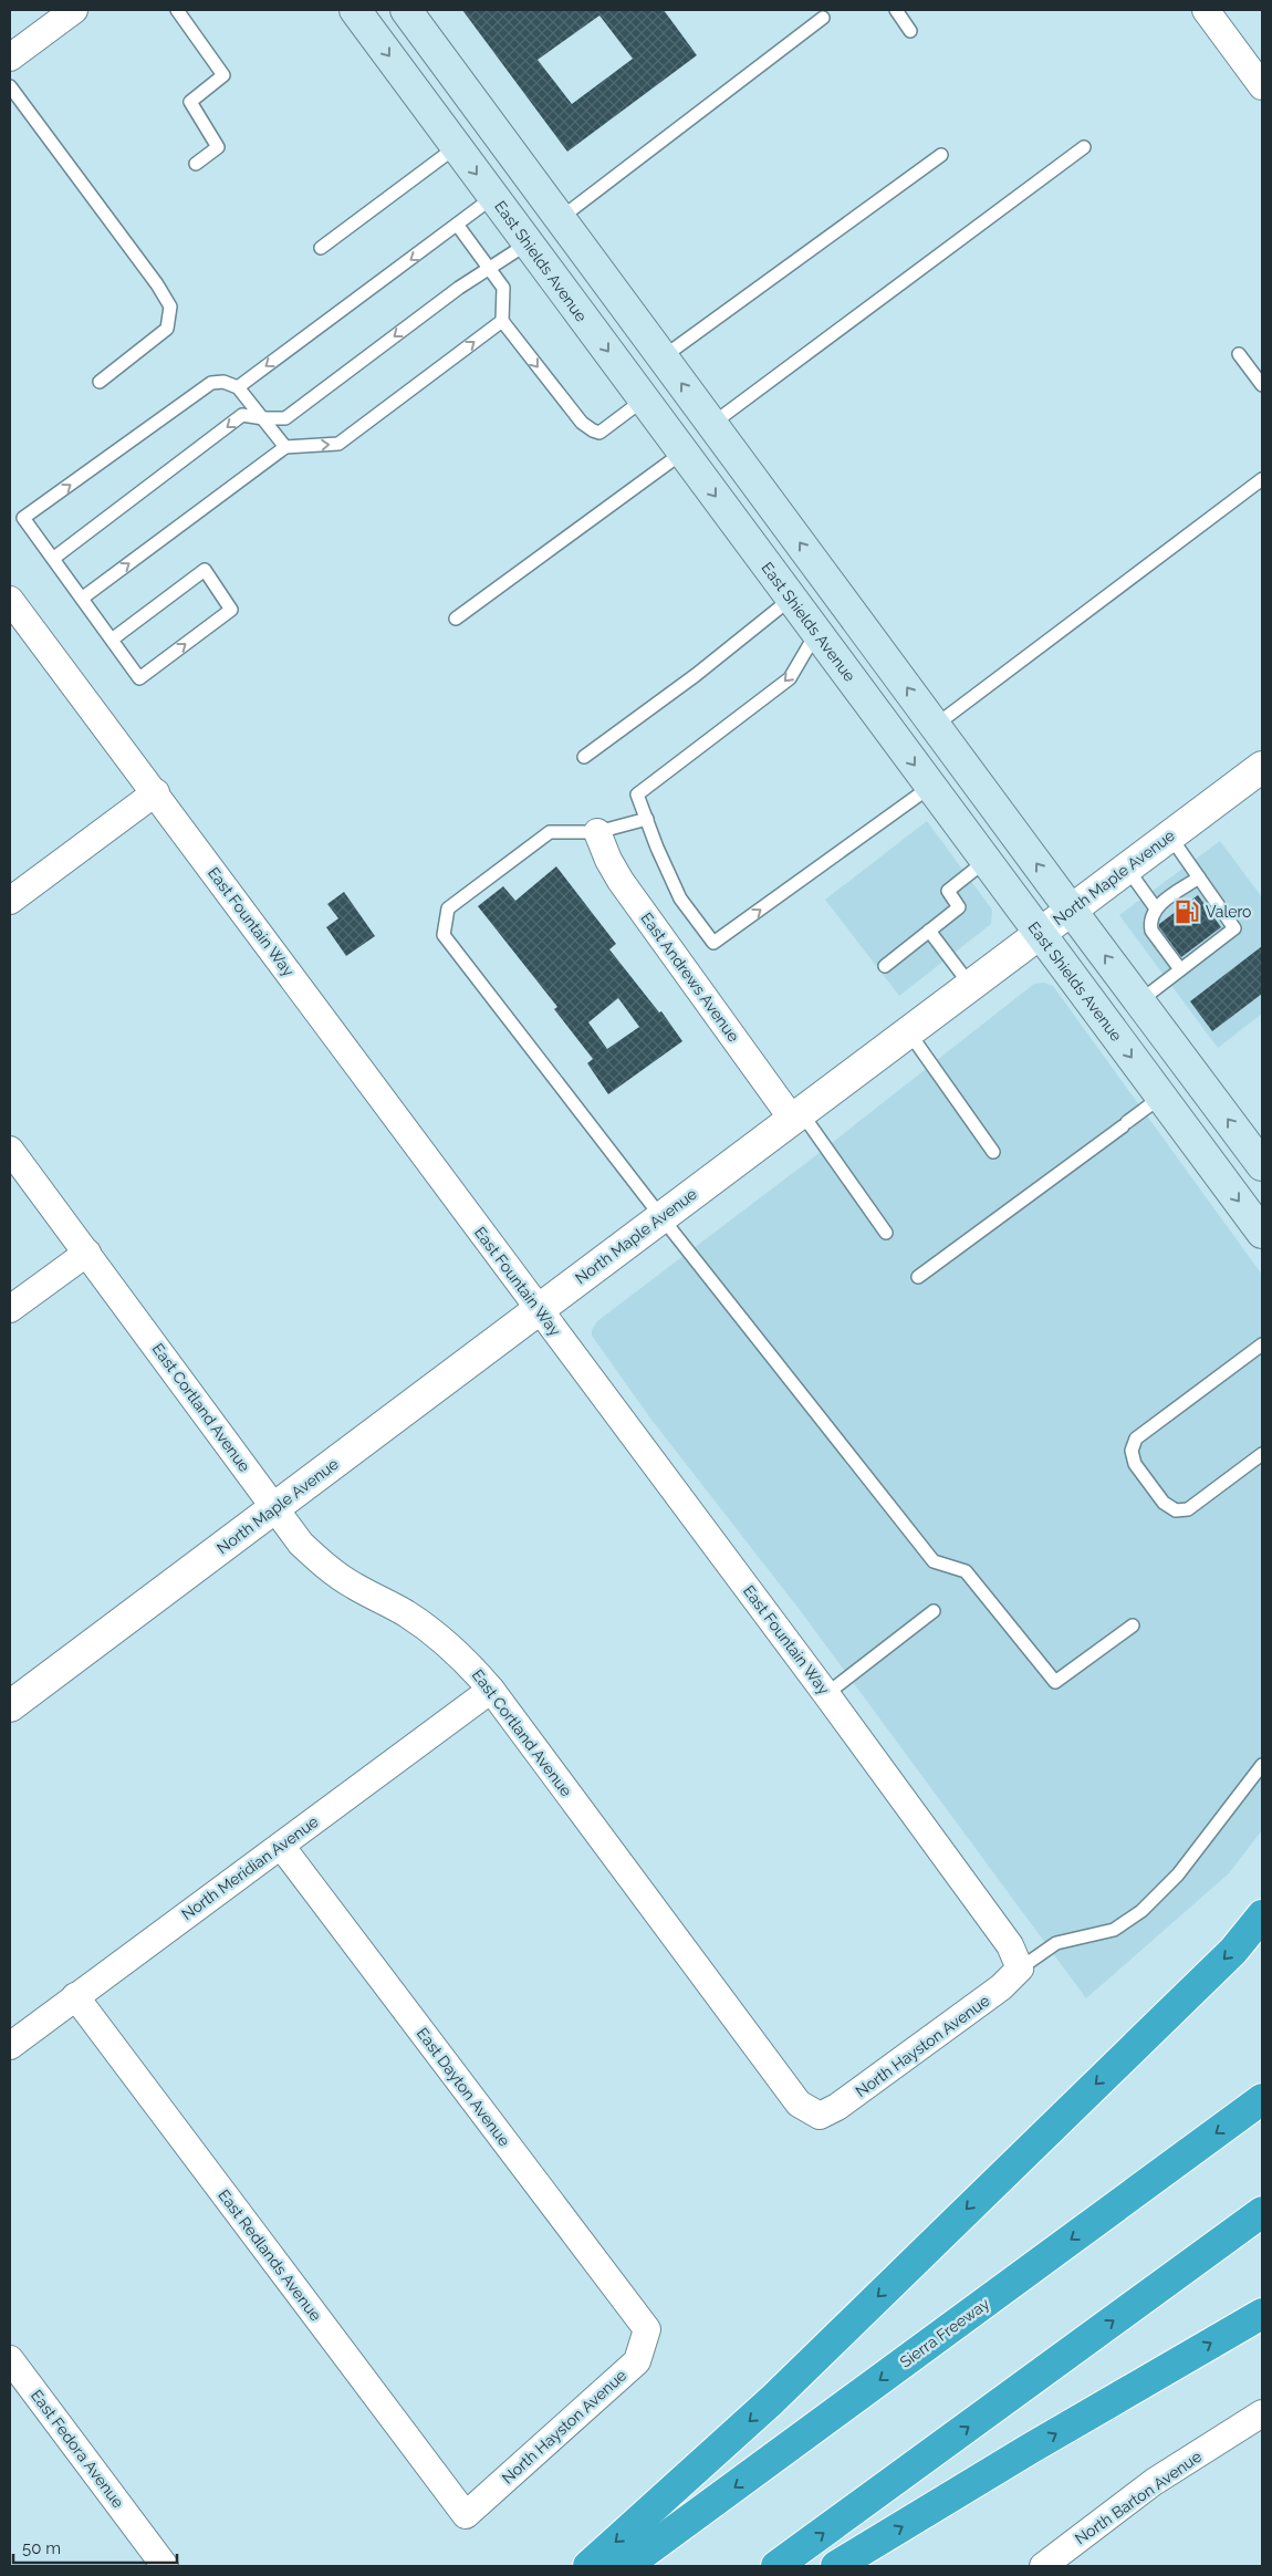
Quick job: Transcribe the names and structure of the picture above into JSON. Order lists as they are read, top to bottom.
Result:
{
  "streets": {
    "highway": ["Sierra Freeway"],
    "main road": ["East Shields Avenue"],
    "street": [
      "North Maple Avenue",
      "East Fountain Way",
      "East Andrews Avenue",
      "East Cortland Avenue",
      "North Meridian Avenue",
      "North Hayston Avenue",
      "East Dayton Avenue",
      "East Redlands Avenue",
      "East Fedora Avenue",
      "North Barton Avenue"
    ]
  },
  "crossings": [
    ["East Shields Avenue", "North Maple Avenue"],
    ["North Maple Avenue", "East Fountain Way"],
    ["North Maple Avenue", "East Andrews Avenue"],
    ["North Maple Avenue", "East Cortland Avenue"],
    ["East Fountain Way", "North Hayston Avenue"],
    ["East Cortland Avenue", "North Meridian Avenue"],
    ["East Cortland Avenue", "North Hayston Avenue"],
    ["North Meridian Avenue", "East Dayton Avenue"],
    ["North Meridian Avenue", "East Redlands Avenue"],
    ["North Hayston Avenue", "East Dayton Avenue"],
    ["North Hayston Avenue", "East Redlands Avenue"]
  ],
  "places": {
    "fuel station": ["Valero"]
  },
  "scale_bar": "50 m"
}
